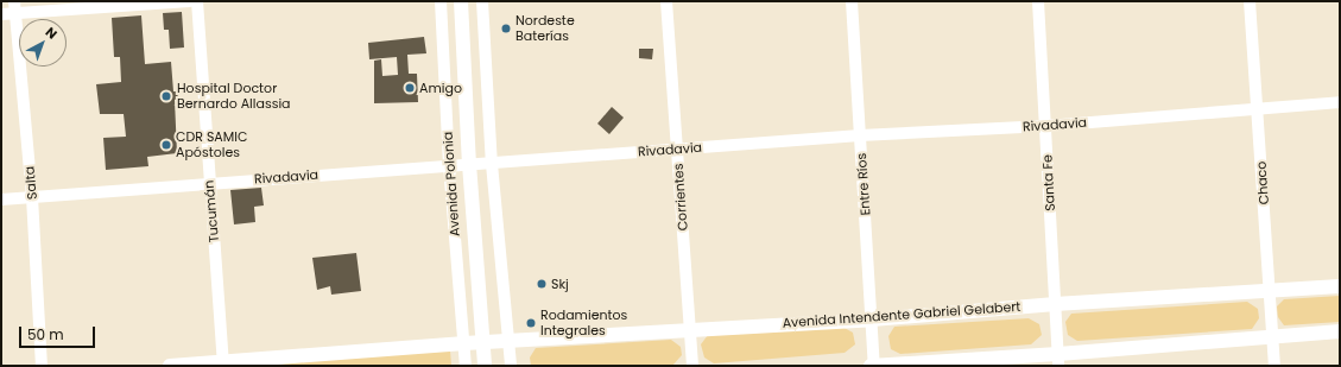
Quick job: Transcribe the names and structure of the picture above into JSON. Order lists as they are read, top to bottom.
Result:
{
  "streets": {
    "main road": ["Avenida Polonia", "Avenida Intendente Gabriel Gelabert"],
    "street": [
      "Rivadavia",
      "Salta",
      "Santa Fe",
      "Chaco",
      "Entre Ríos",
      "Corrientes",
      "Tucumán"
    ]
  },
  "crossings": [
    ["Rivadavia", "Salta"],
    ["Rivadavia", "Santa Fe"],
    ["Rivadavia", "Chaco"],
    ["Rivadavia", "Avenida Polonia"],
    ["Rivadavia", "Entre Ríos"],
    ["Rivadavia", "Corrientes"],
    ["Rivadavia", "Tucumán"],
    ["Santa Fe", "Avenida Intendente Gabriel Gelabert"],
    ["Chaco", "Avenida Intendente Gabriel Gelabert"],
    ["Avenida Polonia", "Avenida Intendente Gabriel Gelabert"],
    ["Entre Ríos", "Avenida Intendente Gabriel Gelabert"],
    ["Corrientes", "Avenida Intendente Gabriel Gelabert"],
    ["Tucumán", "Avenida Intendente Gabriel Gelabert"]
  ],
  "places": [
    "Nordeste Baterías",
    "Amigo",
    "Hospital Doctor Bernardo Allassia",
    "CDR SAMIC Apóstoles",
    "Skj",
    "Rodamientos Integrales"
  ],
  "scale_bar": "50 m",
  "north": "top right"
}
